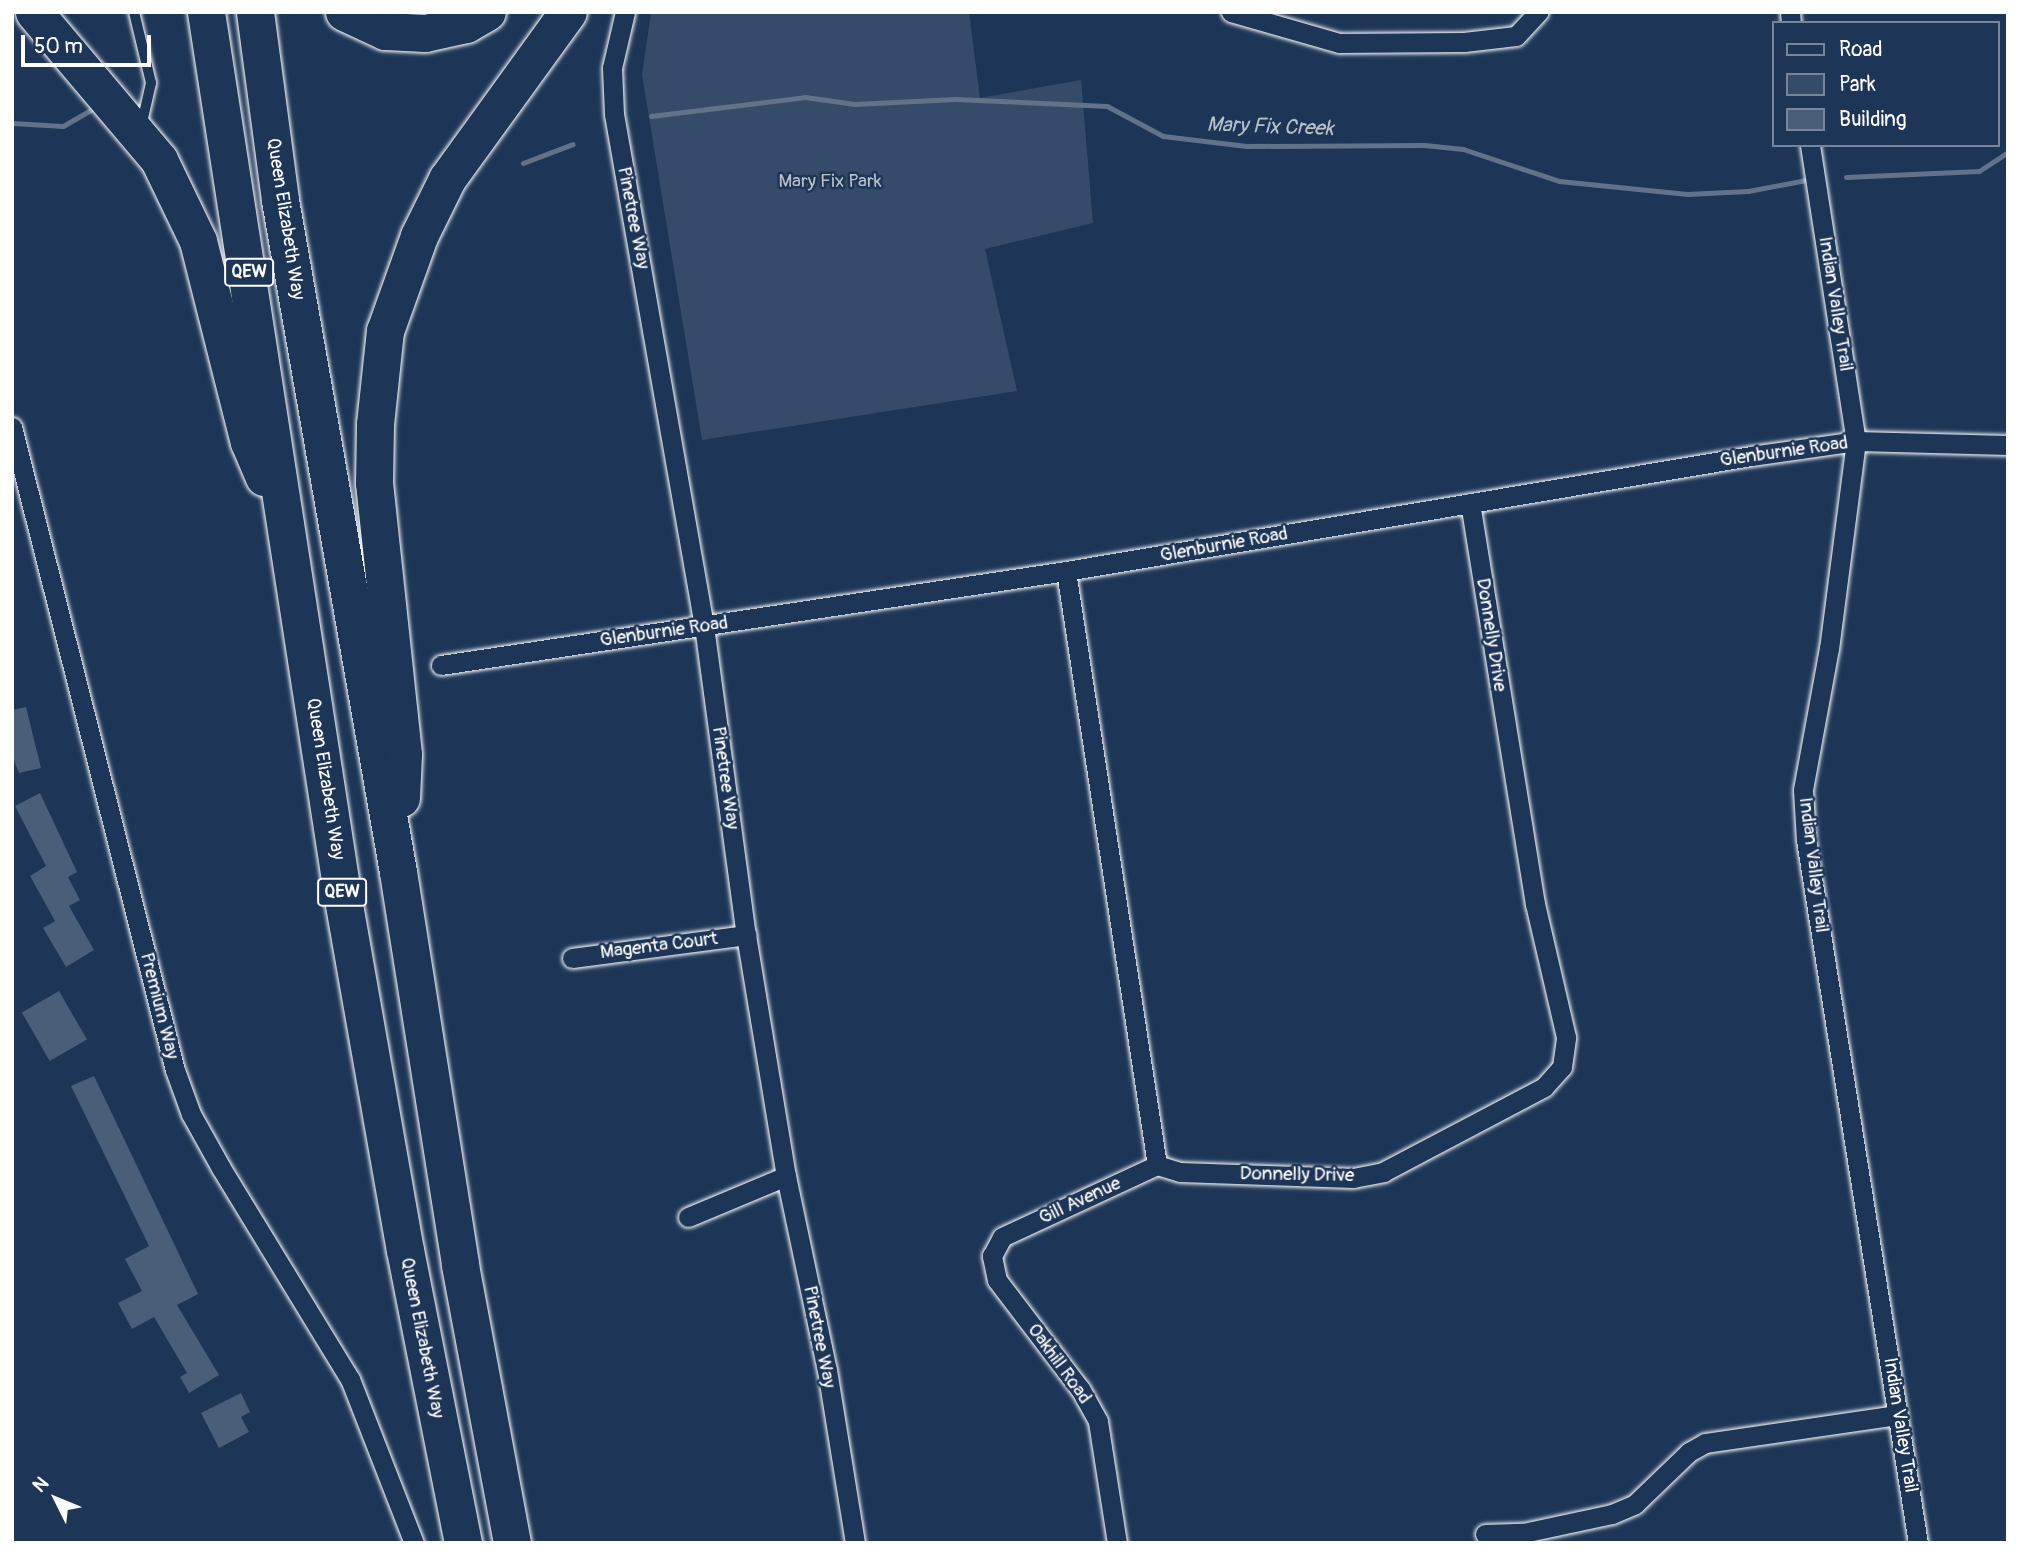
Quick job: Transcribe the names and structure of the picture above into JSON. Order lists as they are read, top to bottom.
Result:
{
  "streets": {
    "highway": ["Queen Elizabeth Way", "QEW"],
    "street": [
      "Pinetree Way",
      "Indian Valley Trail",
      "Glenburnie Road",
      "Donnelly Drive",
      "Magenta Court",
      "Premium Way",
      "Gill Avenue",
      "Oakhill Road"
    ]
  },
  "crossings": [
    ["Pinetree Way", "Glenburnie Road"],
    ["Pinetree Way", "Magenta Court"],
    ["Indian Valley Trail", "Glenburnie Road"],
    ["Glenburnie Road", "Donnelly Drive"],
    ["Donnelly Drive", "Gill Avenue"],
    ["Gill Avenue", "Oakhill Road"]
  ],
  "water": ["Mary Fix Creek"],
  "parks": ["Mary Fix Park"],
  "legend": ["Road", "Park", "Building"],
  "scale_bar": "50 m",
  "north": "top left"
}
